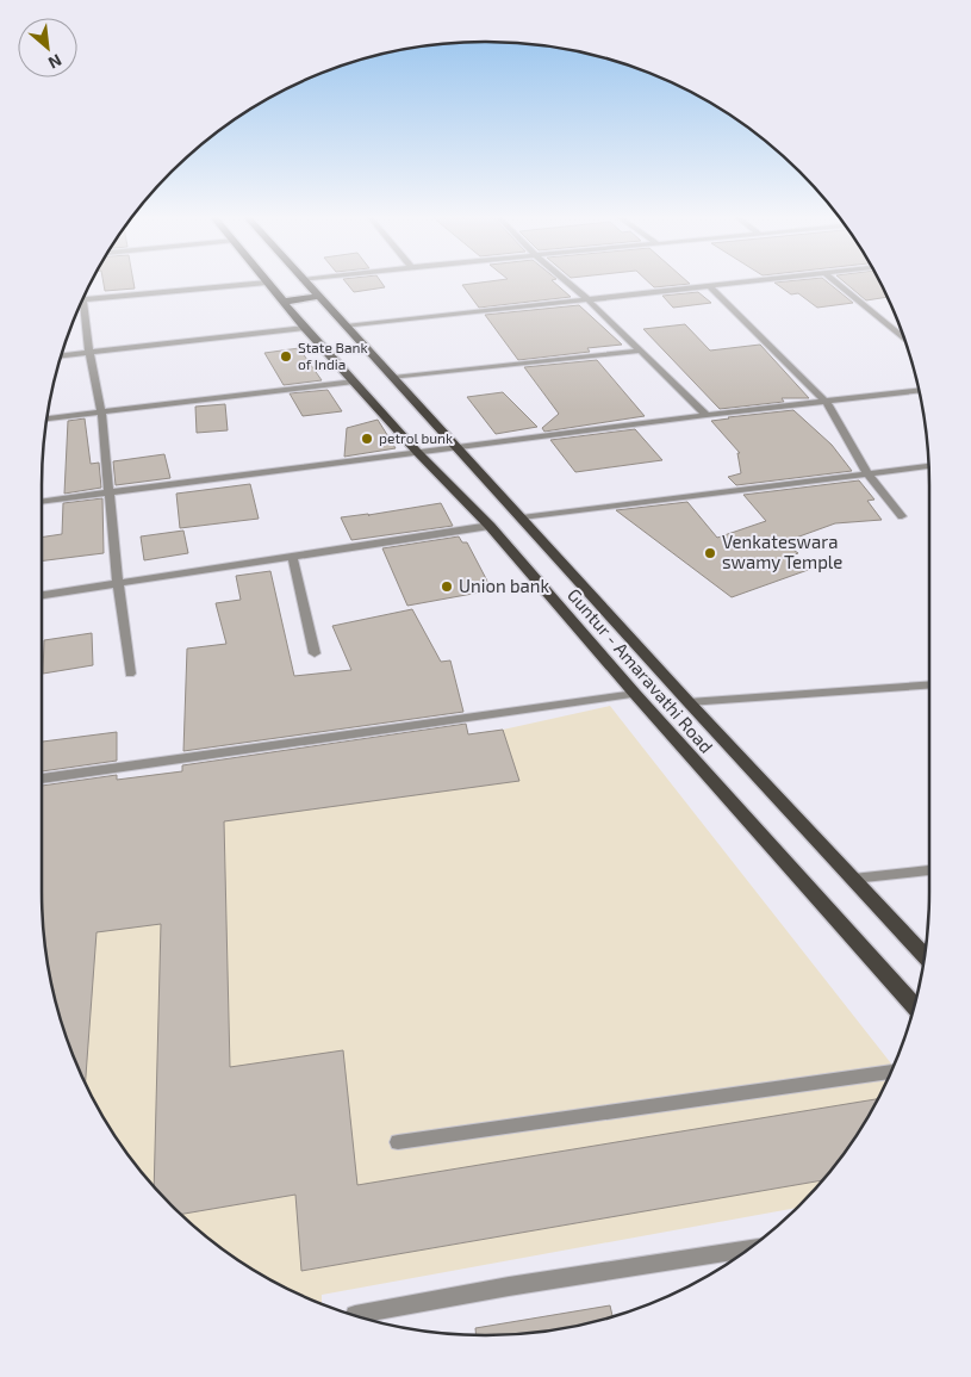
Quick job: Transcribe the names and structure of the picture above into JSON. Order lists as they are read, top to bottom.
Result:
{
  "streets": {
    "main road": ["Guntur - Amaravathi Road"]
  },
  "places": [
    "State Bank of India",
    "petrol bunk",
    "Venkateswara swamy Temple",
    "Union bank"
  ],
  "north": "bottom right"
}
